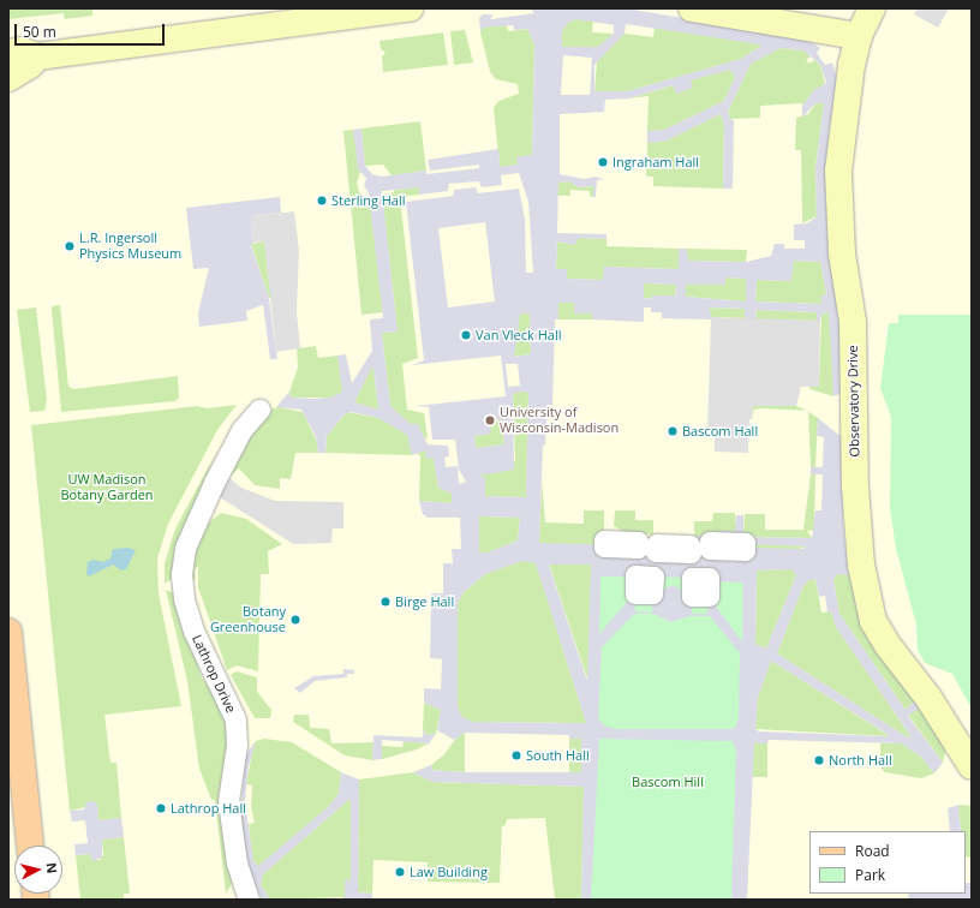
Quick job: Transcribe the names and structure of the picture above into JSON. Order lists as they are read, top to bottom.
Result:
{
  "streets": {
    "street": ["Observatory Drive", "Lathrop Drive"]
  },
  "parks": ["UW Madison Botany Garden", "Bascom Hill"],
  "places": [
    "Ingraham Hall",
    "Sterling Hall",
    "L.R. Ingersoll Physics Museum",
    "Van Vleck Hall",
    "University of Wisconsin-Madison",
    "Bascom Hall",
    "Birge Hall",
    "Botany Greenhouse",
    "South Hall",
    "North Hall",
    "Lathrop Hall",
    "Law Building"
  ],
  "legend": ["Road", "Park"],
  "scale_bar": "50 m",
  "north": "right"
}
